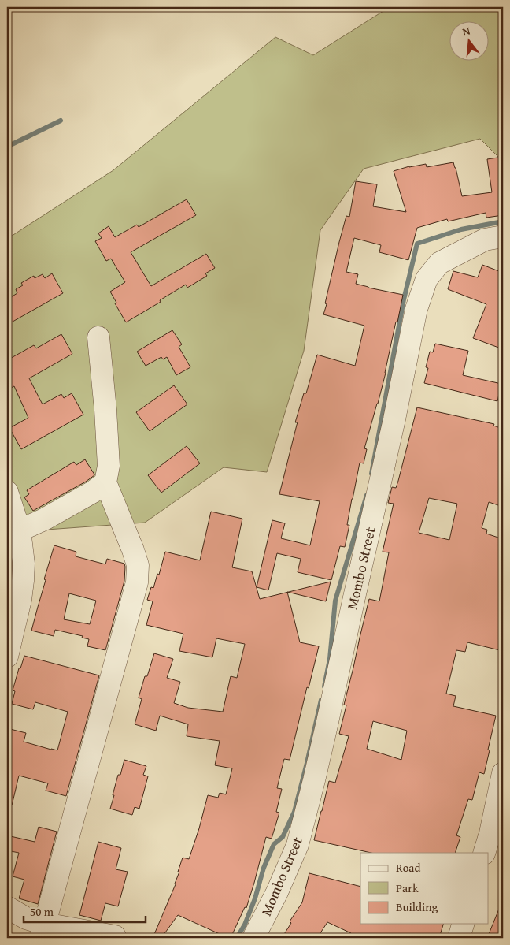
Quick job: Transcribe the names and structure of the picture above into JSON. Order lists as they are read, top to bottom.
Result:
{
  "streets": {
    "street": ["Mombo Street"]
  },
  "legend": ["Road", "Park", "Building"],
  "scale_bar": "50 m",
  "north": "top"
}
